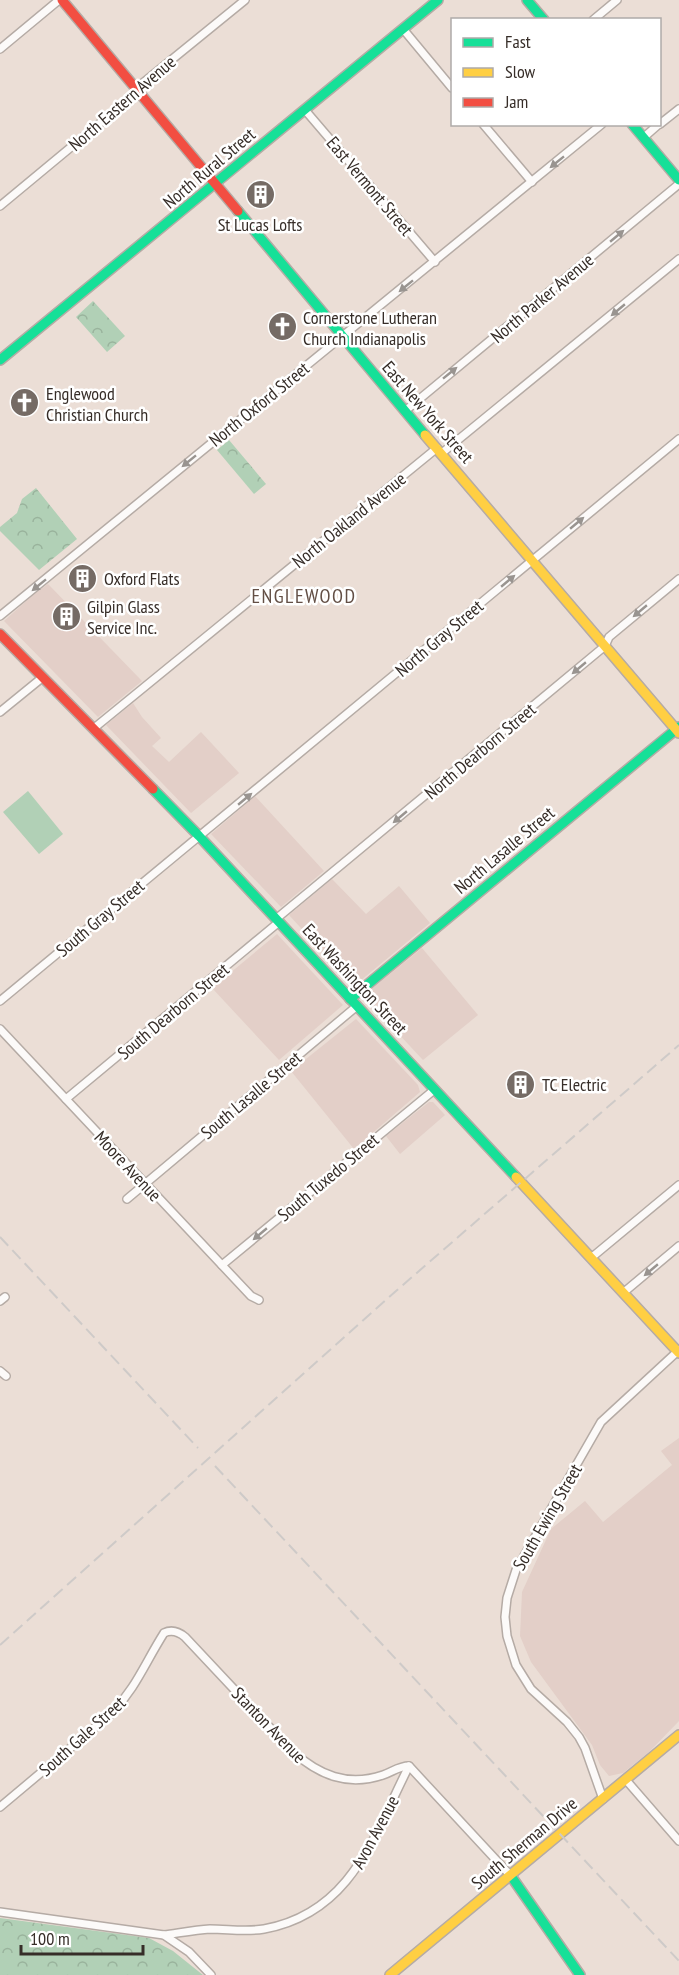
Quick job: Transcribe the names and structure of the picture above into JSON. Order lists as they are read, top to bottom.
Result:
{
  "streets": {
    "main road": [
      "North Rural Street",
      "East New York Street",
      "North Lasalle Street",
      "East Washington Street",
      "South Sherman Drive"
    ],
    "street": [
      "North Eastern Avenue",
      "East Vermont Street",
      "North Parker Avenue",
      "North Oxford Street",
      "North Oakland Avenue",
      "North Gray Street",
      "North Dearborn Street",
      "South Gray Street",
      "South Dearborn Street",
      "South Lasalle Street",
      "Moore Avenue",
      "South Tuxedo Street",
      "South Ewing Street",
      "Stanton Avenue",
      "South Gale Street",
      "Avon Avenue"
    ]
  },
  "crossings": [
    ["North Eastern Avenue", "East New York Street"],
    ["North Rural Street", "East Vermont Street"],
    ["North Rural Street", "East New York Street"],
    ["East Vermont Street", "North Oxford Street"],
    ["North Parker Avenue", "East New York Street"],
    ["North Oxford Street", "East New York Street"],
    ["East New York Street", "North Oakland Avenue"],
    ["East New York Street", "North Gray Street"],
    ["East New York Street", "North Dearborn Street"],
    ["East New York Street", "North Lasalle Street"],
    ["North Oakland Avenue", "East Washington Street"],
    ["North Gray Street", "South Gray Street"],
    ["North Gray Street", "East Washington Street"],
    ["North Dearborn Street", "East Washington Street"],
    ["North Dearborn Street", "South Dearborn Street"],
    ["North Lasalle Street", "East Washington Street"],
    ["North Lasalle Street", "South Lasalle Street"],
    ["South Gray Street", "East Washington Street"],
    ["East Washington Street", "South Dearborn Street"],
    ["East Washington Street", "South Lasalle Street"],
    ["East Washington Street", "South Tuxedo Street"],
    ["East Washington Street", "South Ewing Street"],
    ["South Dearborn Street", "Moore Avenue"],
    ["South Lasalle Street", "Moore Avenue"],
    ["Moore Avenue", "South Tuxedo Street"],
    ["South Ewing Street", "South Sherman Drive"],
    ["Stanton Avenue", "South Gale Street"],
    ["Stanton Avenue", "Avon Avenue"]
  ],
  "one_way": [
    "North Parker Avenue",
    "North Oxford Street",
    "North Oakland Avenue",
    "North Gray Street",
    "North Dearborn Street",
    "South Tuxedo Street"
  ],
  "districts": ["ENGLEWOOD"],
  "places": {
    "building": [
      "St Lucas Lofts",
      "Oxford Flats",
      "Gilpin Glass Service Inc.",
      "TC Electric"
    ],
    "church": ["Cornerstone Lutheran Church Indianapolis", "Englewood Christian Church"]
  },
  "legend": ["Fast", "Slow", "Jam"],
  "scale_bar": "100 m"
}
